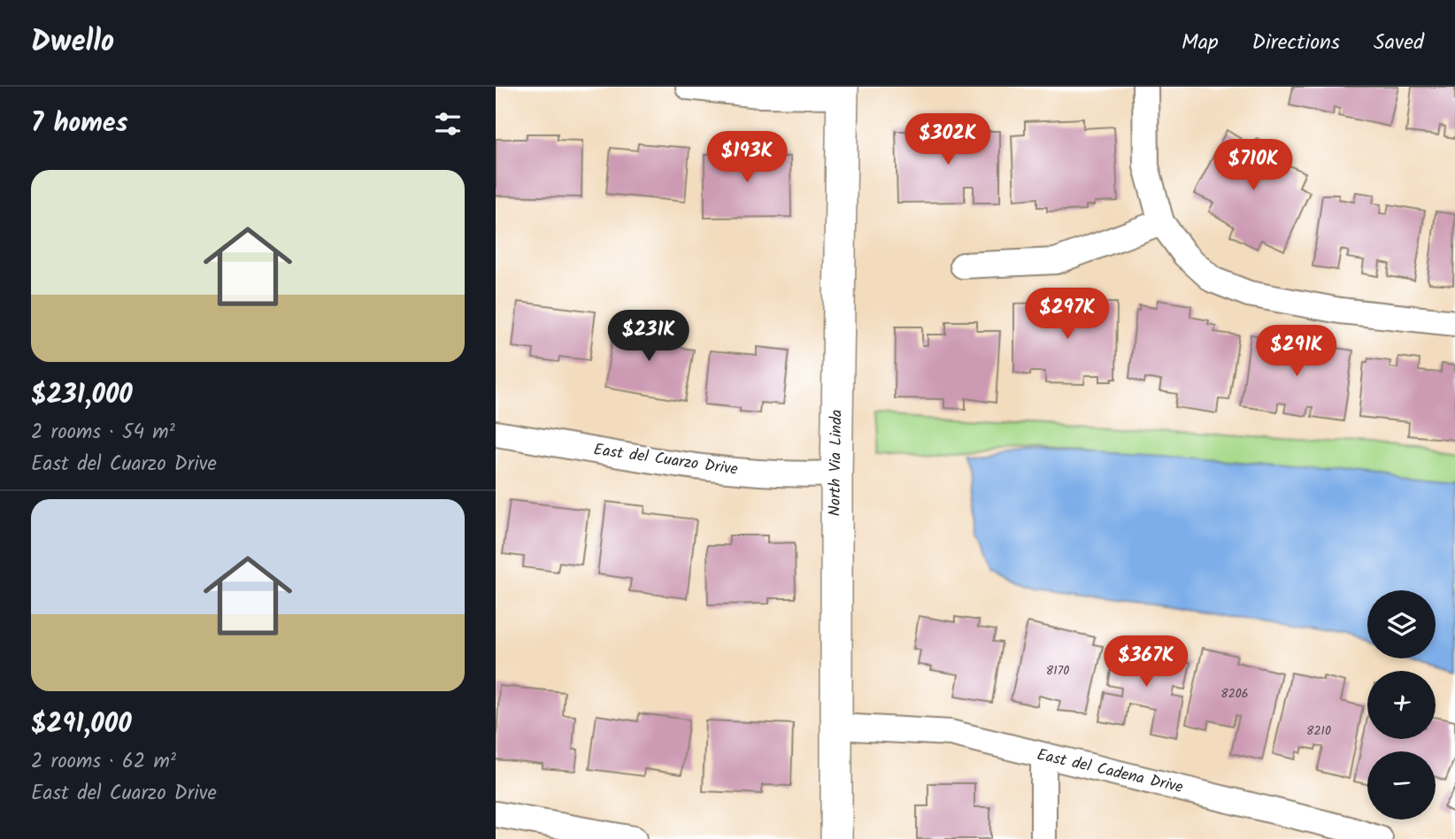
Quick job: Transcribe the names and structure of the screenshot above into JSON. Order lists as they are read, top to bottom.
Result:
{
  "streets": {
    "street": ["East del Cuarzo Drive", "North Via Linda", "East del Cadena Drive"]
  },
  "crossings": [
    ["East del Cuarzo Drive", "North Via Linda"],
    ["North Via Linda", "East del Cadena Drive"]
  ],
  "house_numbers": ["8170", "8206", "8210"],
  "page": {
    "header": "Dwello",
    "nav": ["Map", "Directions", "Saved"],
    "heading": "7 homes",
    "price": [
      "$302K",
      "$193K",
      "$710K",
      "$297K",
      "$231K",
      "$291K",
      "$367K"
    ],
    "list": [
      {
        "name": "$231,000",
        "note": "2 rooms · 54 m² · East del Cuarzo Drive"
      },
      {
        "name": "$291,000",
        "note": "2 rooms · 62 m² · East del Cuarzo Drive"
      }
    ],
    "map_buttons": ["+", "−"]
  }
}
